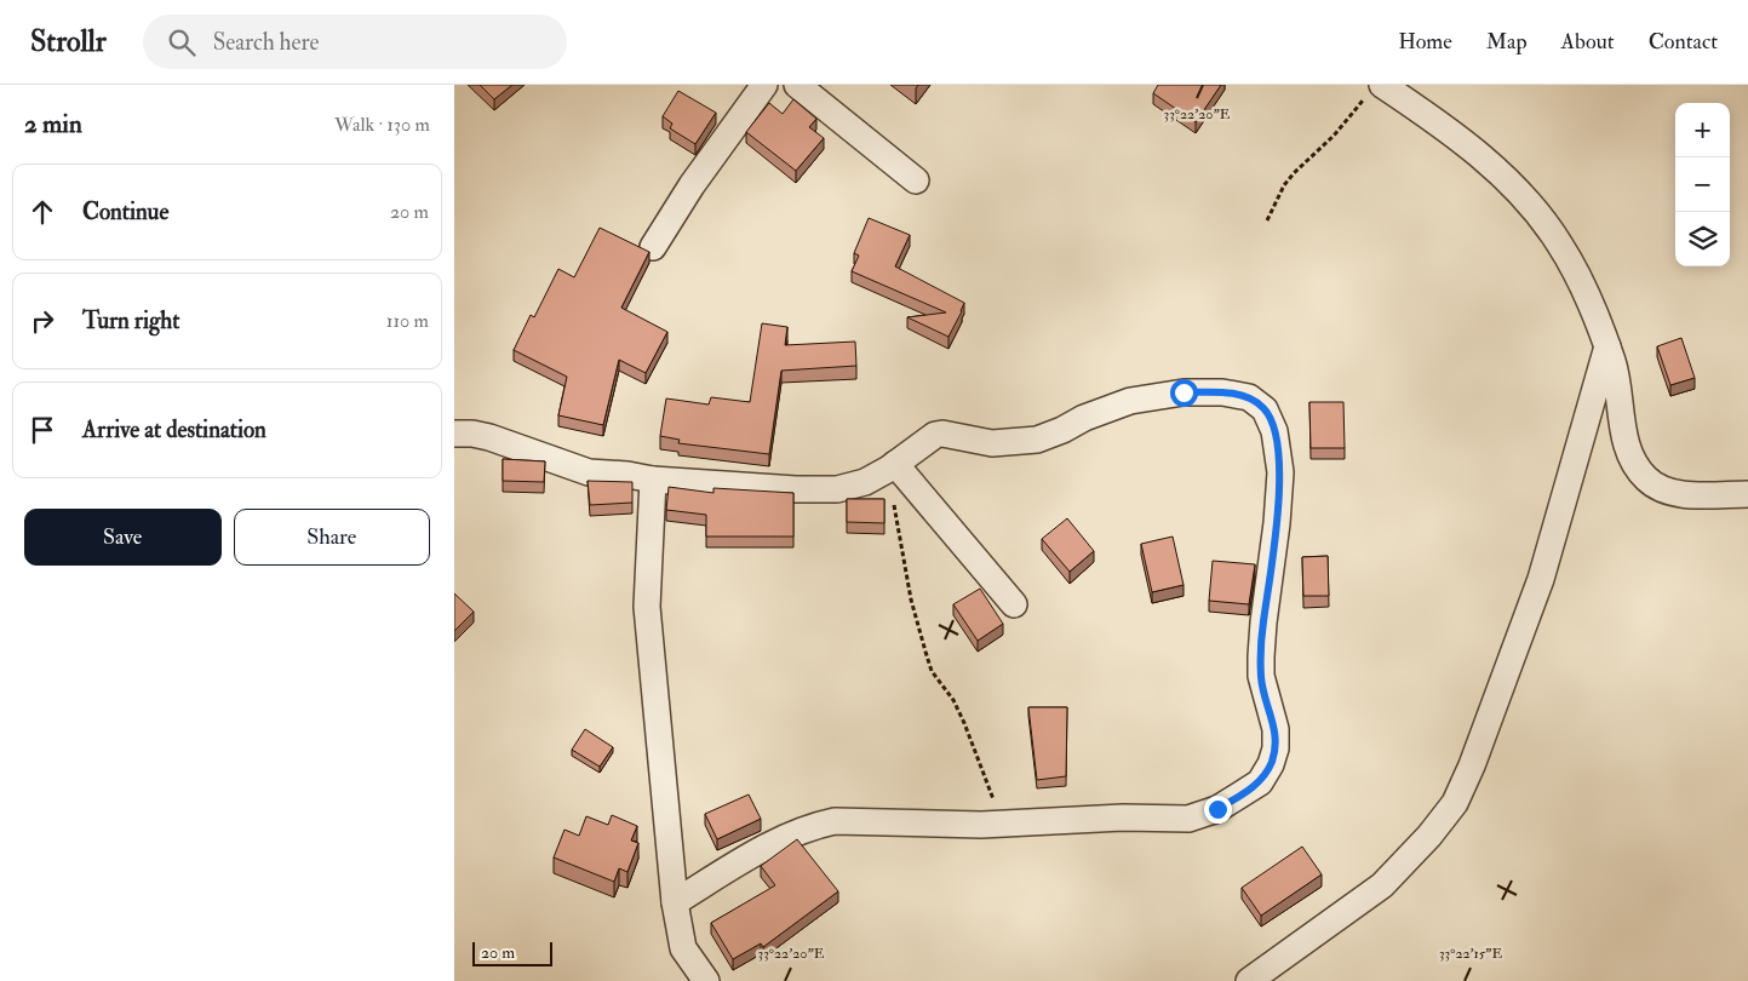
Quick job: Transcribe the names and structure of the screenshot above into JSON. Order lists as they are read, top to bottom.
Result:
{
  "scale_bar": "20 m",
  "page": {
    "header": "Strollr",
    "search": "Search here",
    "nav": [
      "Home",
      "Map",
      "About",
      "Contact"
    ],
    "heading": ["2 min", "Walk · 130 m"],
    "map_buttons": ["+", "−"],
    "list": [
      ["Continue", "20 m"],
      ["Turn right", "110 m"],
      "Arrive at destination"
    ],
    "buttons": ["Save", "Share"],
    "scale": "20 m"
  },
  "coordinates": ["33°22'20\"E", "33°22'15\"E"]
}
